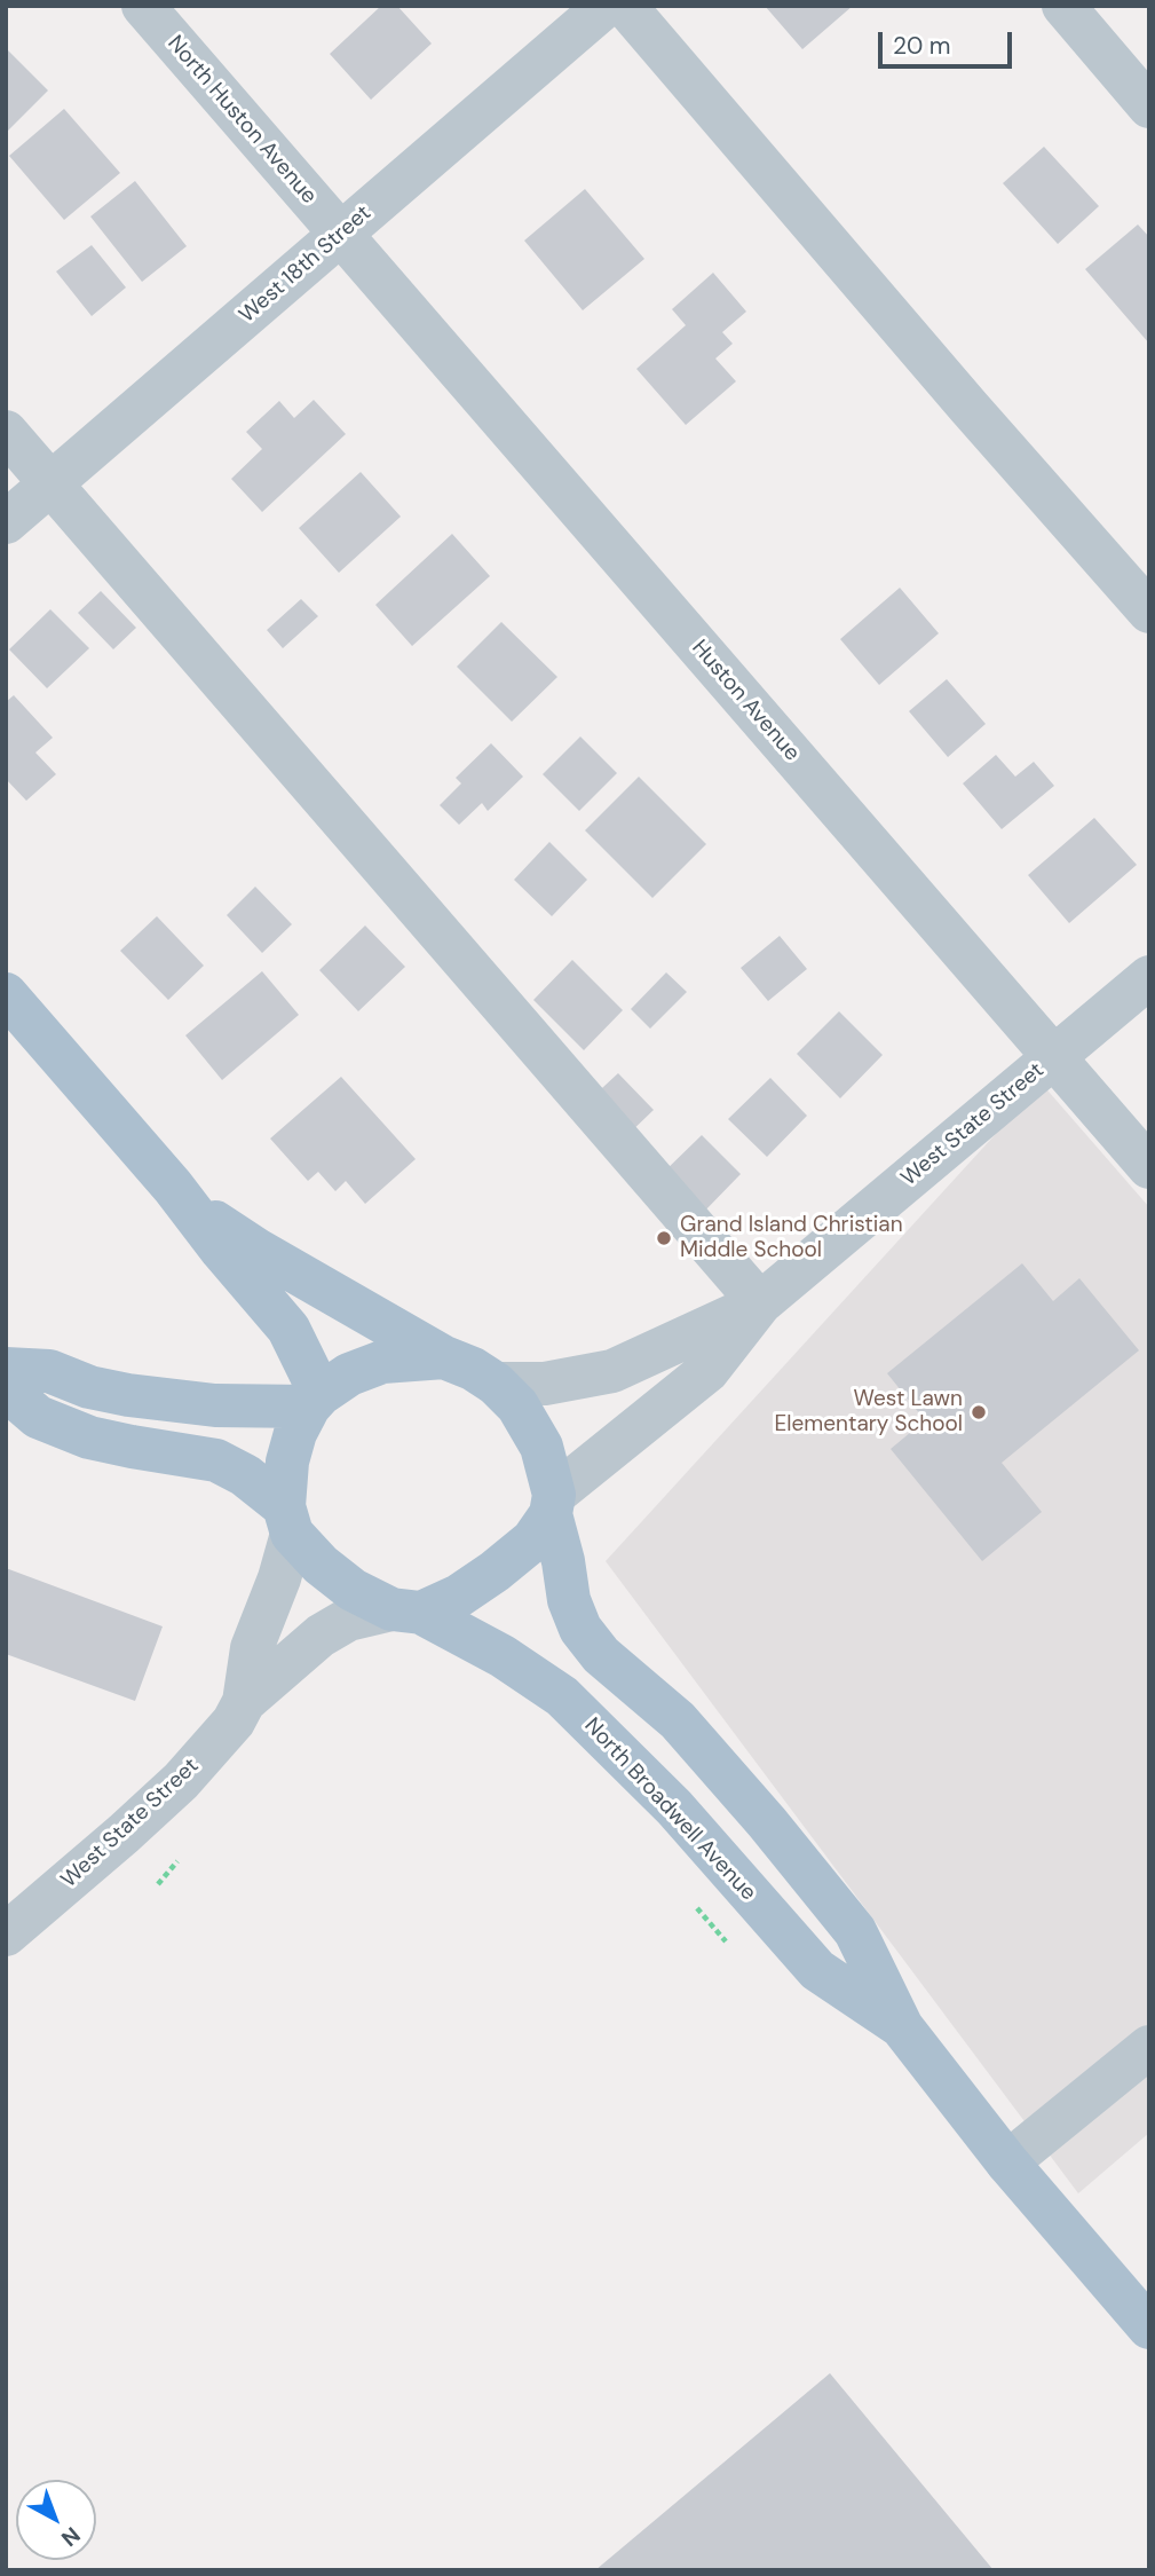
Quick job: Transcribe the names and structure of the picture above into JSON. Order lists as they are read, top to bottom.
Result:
{
  "streets": {
    "main road": ["North Broadwell Avenue"],
    "street": [
      "North Huston Avenue",
      "West 18th Street",
      "Huston Avenue",
      "West State Street"
    ]
  },
  "crossings": [
    ["North Huston Avenue", "West 18th Street"],
    ["North Huston Avenue", "Huston Avenue"],
    ["West 18th Street", "Huston Avenue"],
    ["Huston Avenue", "West State Street"],
    ["West State Street", "North Broadwell Avenue"]
  ],
  "places": ["Grand Island Christian Middle School", "West Lawn Elementary School"],
  "scale_bar": "20 m",
  "north": "bottom right"
}
